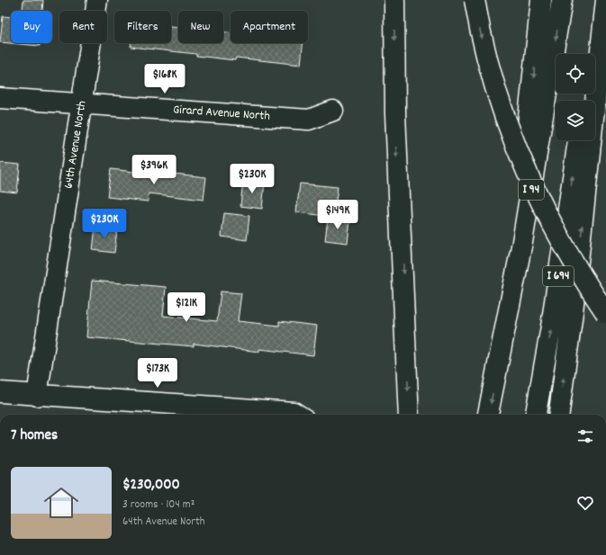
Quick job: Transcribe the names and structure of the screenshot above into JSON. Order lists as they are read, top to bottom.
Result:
{
  "streets": {
    "main road": [
      "Girard Avenue North",
      "64th Avenue North",
      "I 94",
      "I 694"
    ]
  },
  "crossings": [
    ["Girard Avenue North", "64th Avenue North"]
  ],
  "page": {
    "chip": [
      "Buy",
      "Rent",
      "Filters",
      "New",
      "Apartment"
    ],
    "price": [
      "$168K",
      "$396K",
      "$230K",
      "$149K",
      "$230K",
      "$121K",
      "$173K"
    ],
    "heading": "7 homes",
    "list": [
      {
        "name": "$230,000",
        "note": "3 rooms · 104 m² · 64th Avenue North"
      }
    ]
  }
}
